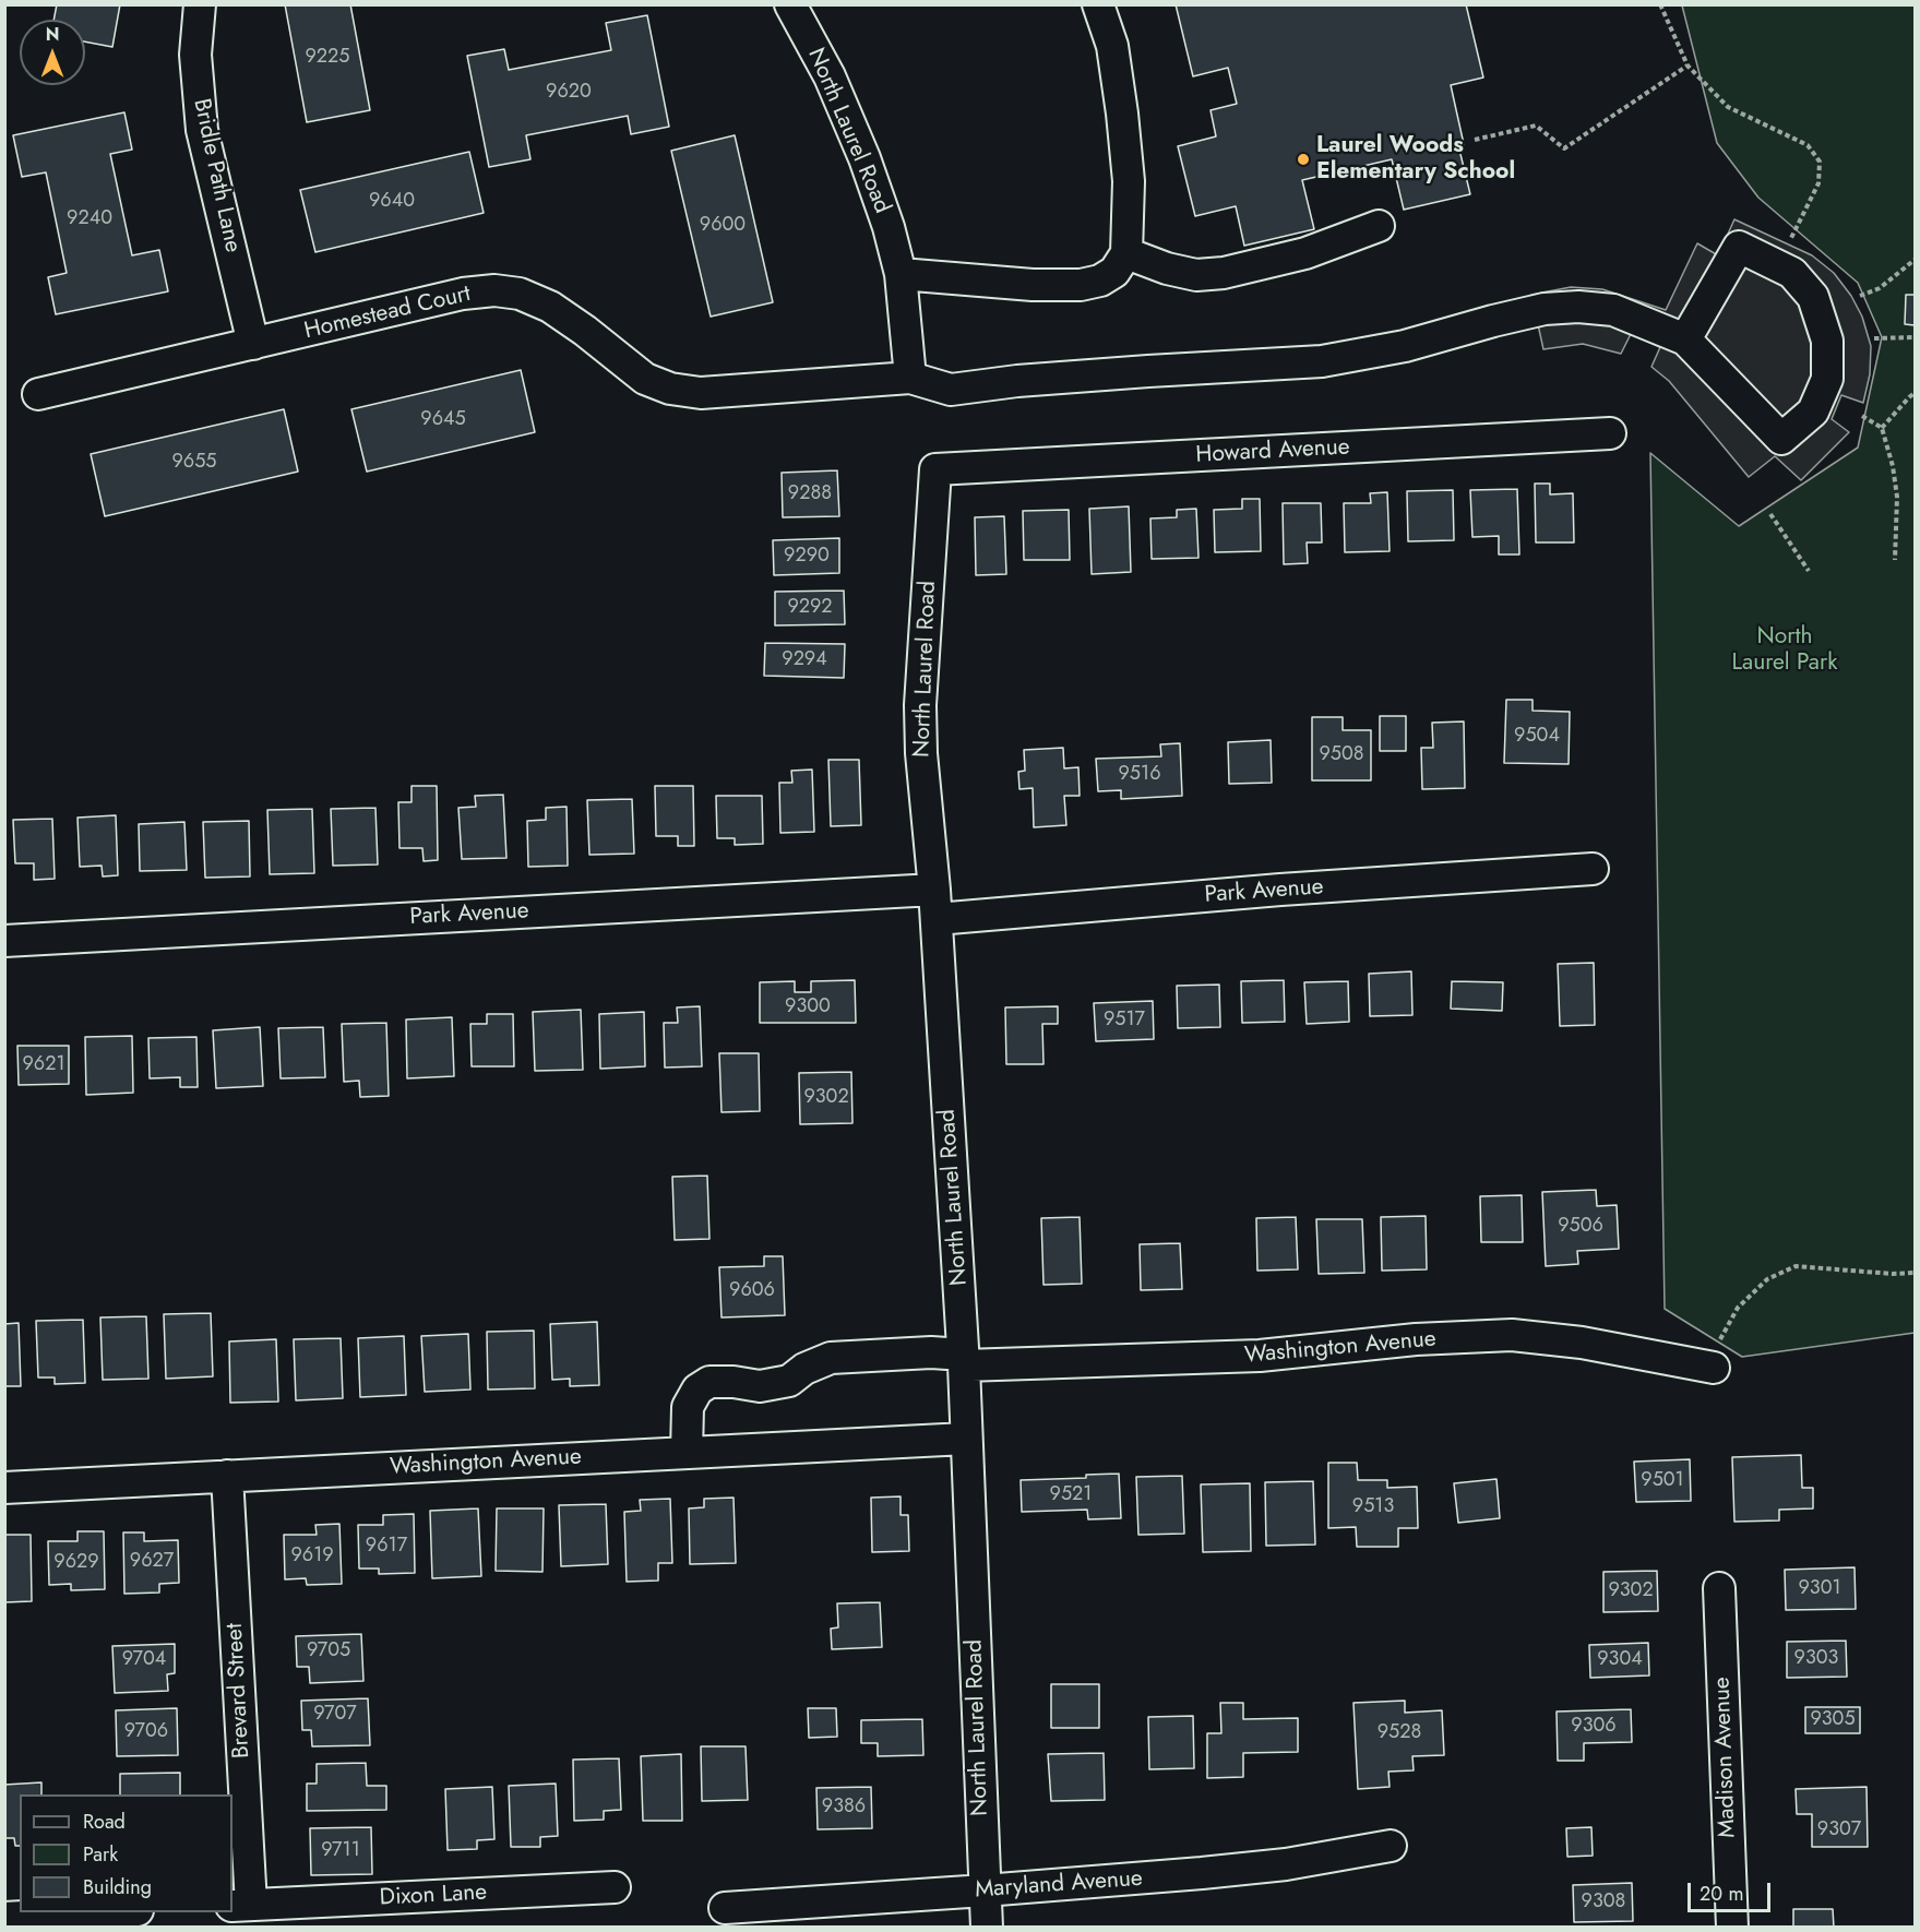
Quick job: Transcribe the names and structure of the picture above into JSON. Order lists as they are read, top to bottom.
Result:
{
  "streets": {
    "street": [
      "North Laurel Road",
      "Bridle Path Lane",
      "Homestead Court",
      "Howard Avenue",
      "Park Avenue",
      "Washington Avenue",
      "Brevard Street",
      "Madison Avenue",
      "Maryland Avenue",
      "Dixon Lane"
    ]
  },
  "crossings": [
    ["North Laurel Road", "Homestead Court"],
    ["North Laurel Road", "Howard Avenue"],
    ["North Laurel Road", "Park Avenue"],
    ["North Laurel Road", "Washington Avenue"],
    ["North Laurel Road", "Maryland Avenue"],
    ["Bridle Path Lane", "Homestead Court"],
    ["Washington Avenue", "Brevard Street"],
    ["Brevard Street", "Dixon Lane"]
  ],
  "parks": ["North Laurel Park"],
  "places": ["Laurel Woods Elementary School"],
  "house_numbers": [
    "9225",
    "9620",
    "9640",
    "9240",
    "9600",
    "9645",
    "9655",
    "9288",
    "9290",
    "9292",
    "9294",
    "9504",
    "9508",
    "9516",
    "9300",
    "9517",
    "9621",
    "9302",
    "9506",
    "9606",
    "9501",
    "9521",
    "9513",
    "9617",
    "9619",
    "9627",
    "9629",
    "9301",
    "9302",
    "9705",
    "9303",
    "9704",
    "9304",
    "9707",
    "9305",
    "9306",
    "9706",
    "9528",
    "9386",
    "9307",
    "9711",
    "9308"
  ],
  "legend": ["Road", "Park", "Building"],
  "scale_bar": "20 m",
  "north": "top"
}
